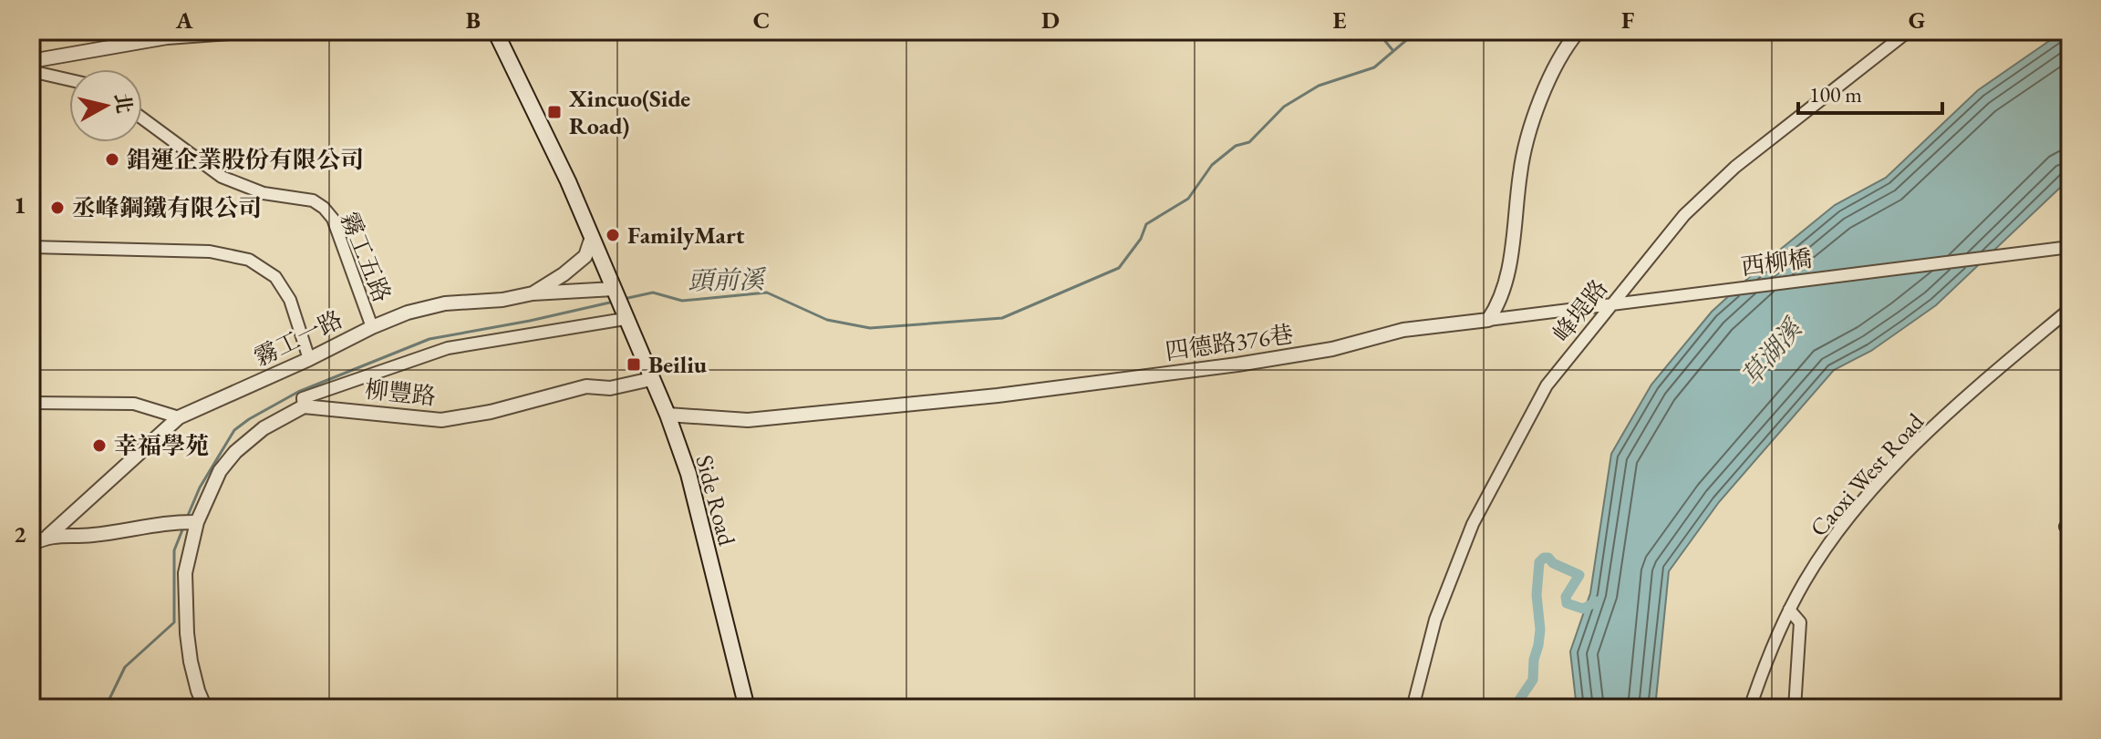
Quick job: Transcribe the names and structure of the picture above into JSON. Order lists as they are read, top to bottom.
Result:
{
  "streets": {
    "main road": ["Side Road"],
    "street": [
      "霧工五路",
      "西柳橋",
      "峰堤路",
      "霧工一路",
      "四德路376巷",
      "柳豐路",
      "Caoxi West Road"
    ]
  },
  "crossings": [
    ["霧工五路", "霧工一路"],
    ["西柳橋", "峰堤路"],
    ["西柳橋", "四德路376巷"],
    ["霧工一路", "Side Road"],
    ["四德路376巷", "Side Road"],
    ["柳豐路", "Side Road"]
  ],
  "water": ["頭前溪", "草湖溪"],
  "places": {
    "transit": ["Xincuo(Side Road)", "Beiliu"],
    "other": [
      "錩運企業股份有限公司",
      "丞峰鋼鐵有限公司",
      "FamilyMart",
      "幸福學苑"
    ]
  },
  "scale_bar": "100 m",
  "north": "right",
  "grid": {
    "columns": [
      "A",
      "B",
      "C",
      "D",
      "E",
      "F",
      "G"
    ],
    "rows": ["1", "2"]
  }
}
